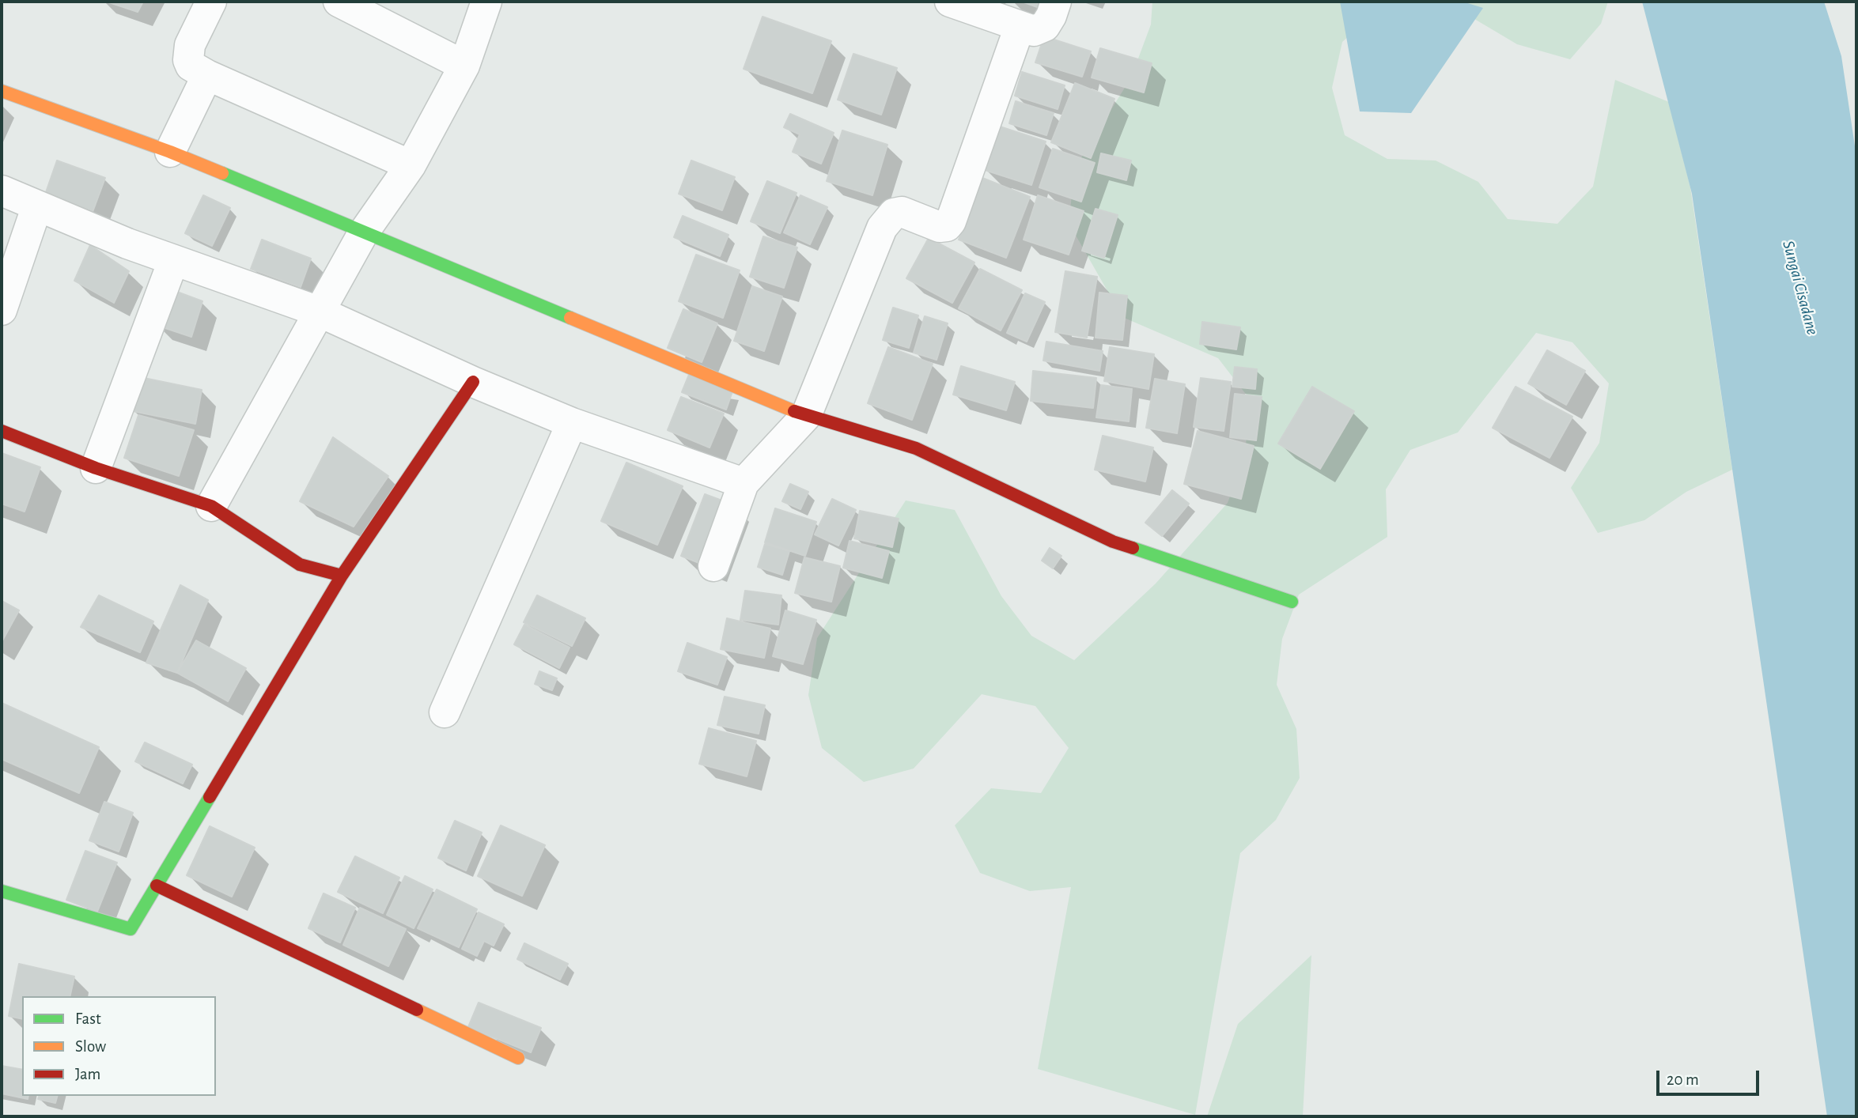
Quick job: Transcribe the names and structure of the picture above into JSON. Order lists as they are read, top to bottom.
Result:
{
  "water": ["Sungai Cisadane"],
  "legend": ["Fast", "Slow", "Jam"],
  "scale_bar": "20 m"
}
